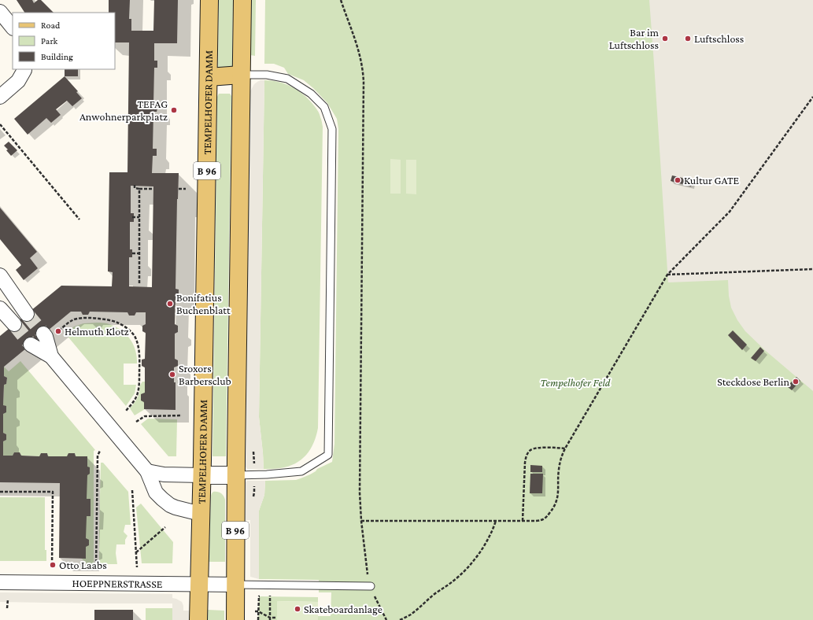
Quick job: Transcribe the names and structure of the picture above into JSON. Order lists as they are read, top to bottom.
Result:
{
  "streets": {
    "main road": ["TEMPELHOFER DAMM", "B 96"],
    "street": ["HOEPPNERSTRASSE"]
  },
  "crossings": [
    ["TEMPELHOFER DAMM", "HOEPPNERSTRASSE"],
    ["B 96", "HOEPPNERSTRASSE"]
  ],
  "parks": ["Tempelhofer Feld"],
  "places": [
    "Bar im Luftschloss",
    "Luftschloss",
    "TEFAG Anwohnerparkplatz",
    "Kultur GATE",
    "Bonifatius Buchenblatt",
    "Helmuth Klotz",
    "Sroxors Barbersclub",
    "Steckdose Berlin",
    "Otto Laabs",
    "Skateboardanlage"
  ],
  "legend": ["Road", "Park", "Building"]
}
